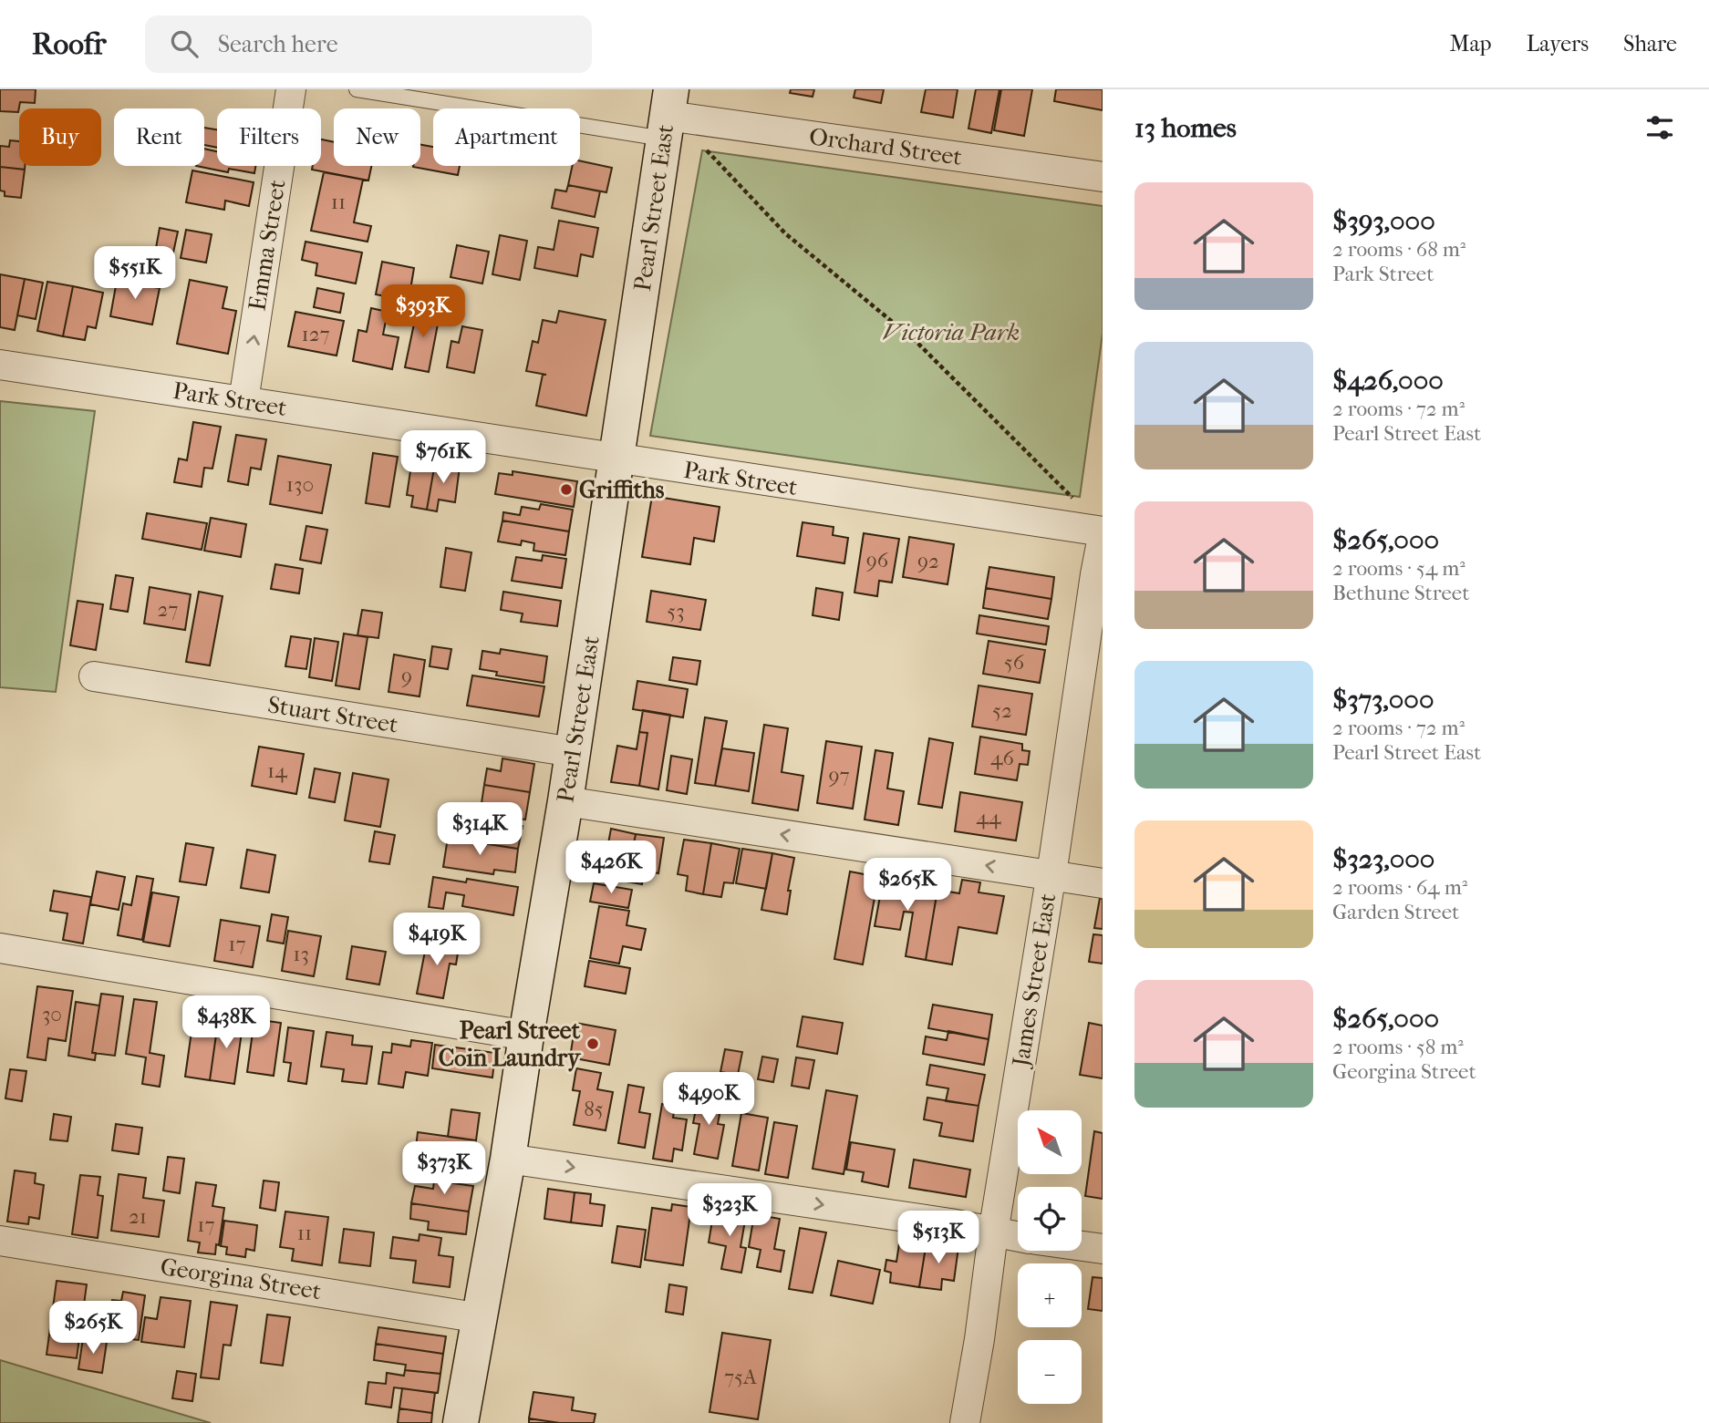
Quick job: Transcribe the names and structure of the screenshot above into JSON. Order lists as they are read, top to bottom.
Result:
{
  "streets": {
    "street": [
      "Orchard Street",
      "Pearl Street East",
      "Emma Street",
      "Park Street",
      "Stuart Street",
      "James Street East",
      "Georgina Street"
    ]
  },
  "crossings": [
    ["Orchard Street", "Pearl Street East"],
    ["Pearl Street East", "Park Street"],
    ["Pearl Street East", "Stuart Street"],
    ["Pearl Street East", "Georgina Street"],
    ["Emma Street", "Park Street"]
  ],
  "one_way": ["Emma Street"],
  "parks": ["Victoria Park"],
  "places": ["Griffiths", "Pearl Street Coin Laundry"],
  "house_numbers": [
    "11",
    "127",
    "130",
    "96",
    "92",
    "27",
    "53",
    "56",
    "9",
    "52",
    "46",
    "14",
    "97",
    "44",
    "17",
    "13",
    "30",
    "85",
    "21",
    "17",
    "11",
    "75A"
  ],
  "north": "top left",
  "page": {
    "header": "Roofr",
    "search": "Search here",
    "nav": ["Map", "Layers", "Share"],
    "heading": "13 homes",
    "chip": [
      "Buy",
      "Rent",
      "Filters",
      "New",
      "Apartment"
    ],
    "list": [
      {
        "name": "$393,000",
        "note": "2 rooms · 68 m² · Park Street"
      },
      {
        "name": "$426,000",
        "note": "2 rooms · 72 m² · Pearl Street East"
      },
      {
        "name": "$265,000",
        "note": "2 rooms · 54 m² · Bethune Street"
      },
      {
        "name": "$373,000",
        "note": "2 rooms · 72 m² · Pearl Street East"
      },
      {
        "name": "$323,000",
        "note": "2 rooms · 64 m² · Garden Street"
      },
      {
        "name": "$265,000",
        "note": "2 rooms · 58 m² · Georgina Street"
      }
    ],
    "price": [
      "$551K",
      "$393K",
      "$761K",
      "$314K",
      "$426K",
      "$265K",
      "$419K",
      "$438K",
      "$490K",
      "$373K",
      "$323K",
      "$513K",
      "$265K"
    ],
    "map_buttons": ["+", "−"]
  }
}
